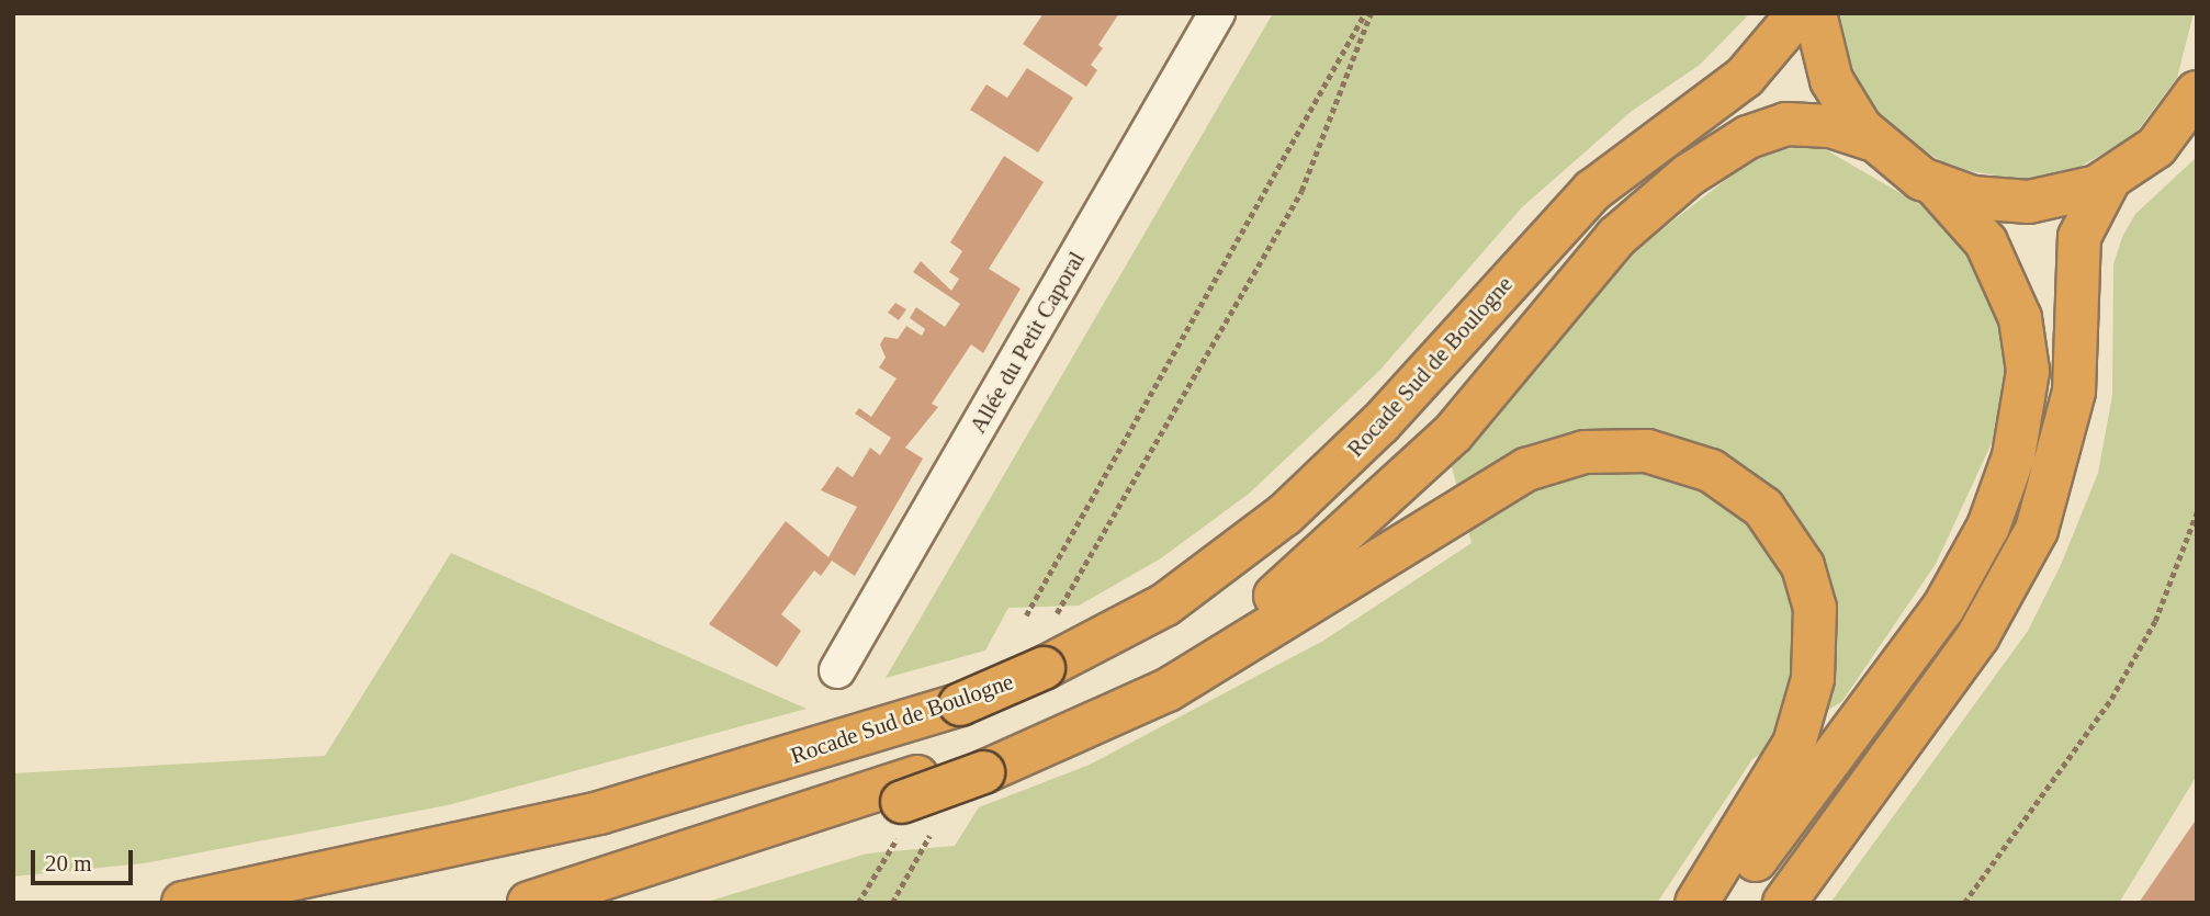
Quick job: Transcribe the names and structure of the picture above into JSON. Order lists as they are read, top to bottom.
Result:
{
  "streets": {
    "highway": ["Rocade Sud de Boulogne"],
    "street": ["Allée du Petit Caporal"]
  },
  "scale_bar": "20 m"
}
